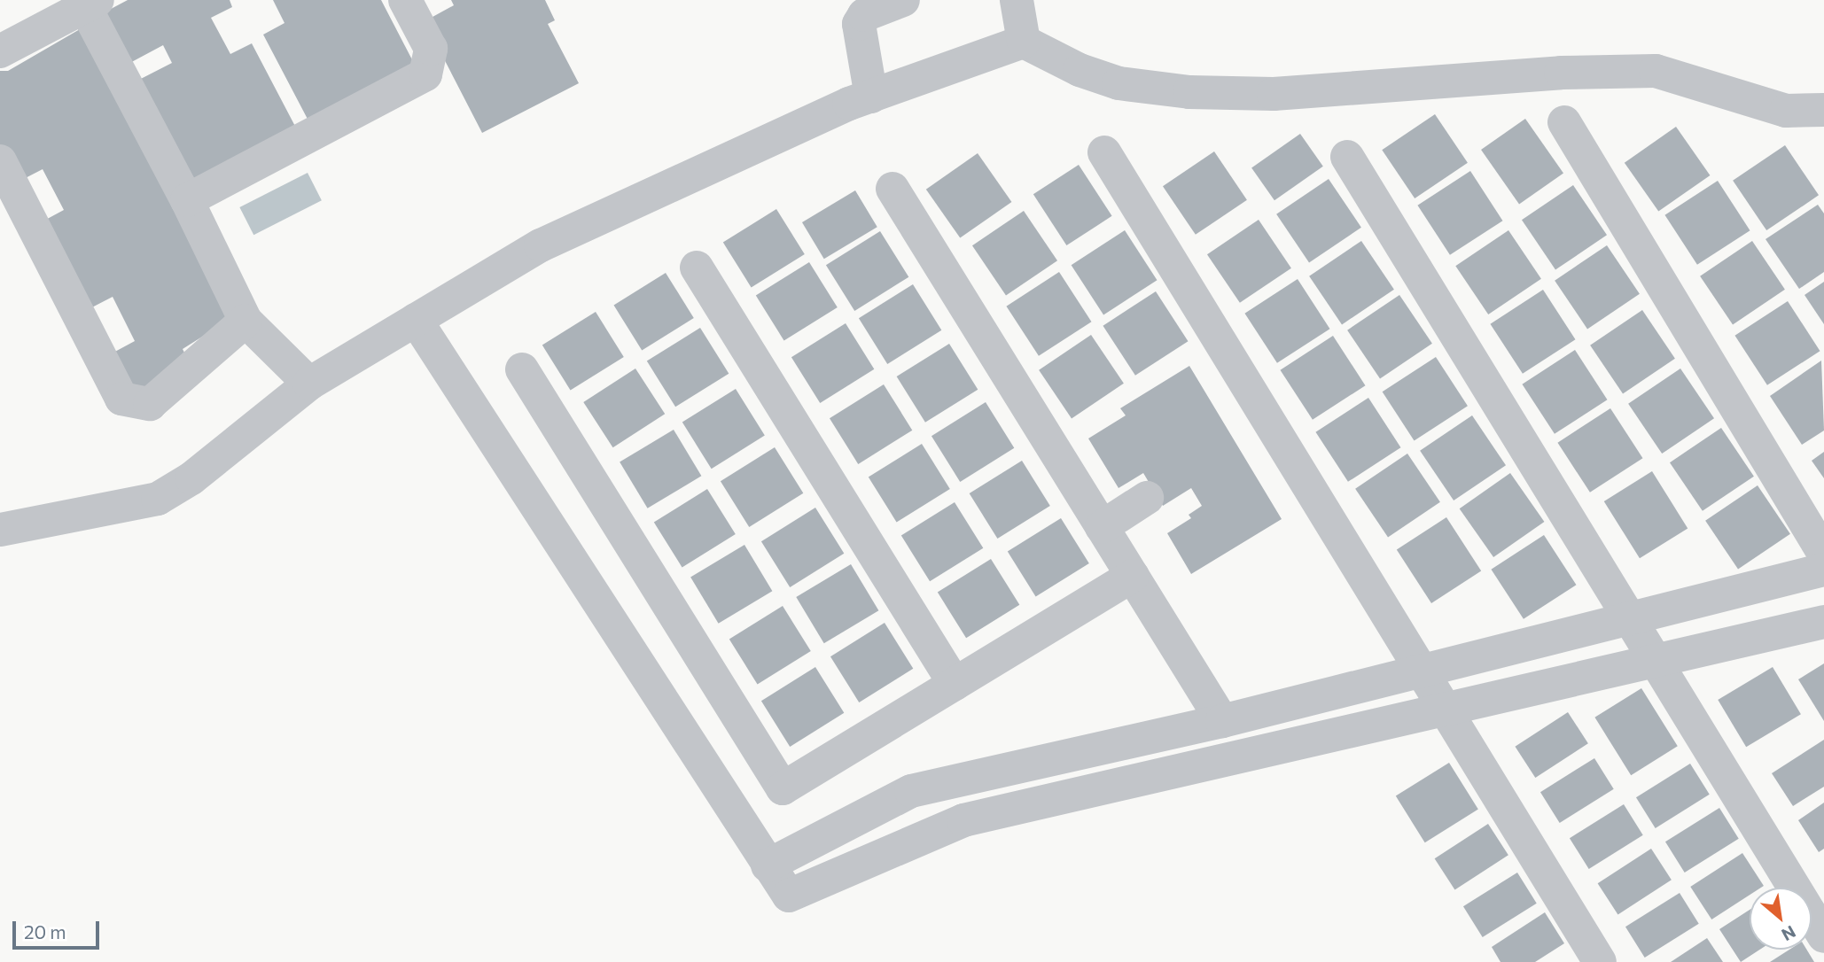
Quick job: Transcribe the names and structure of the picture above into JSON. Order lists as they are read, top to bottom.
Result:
{
  "scale_bar": "20 m",
  "north": "bottom right"
}
